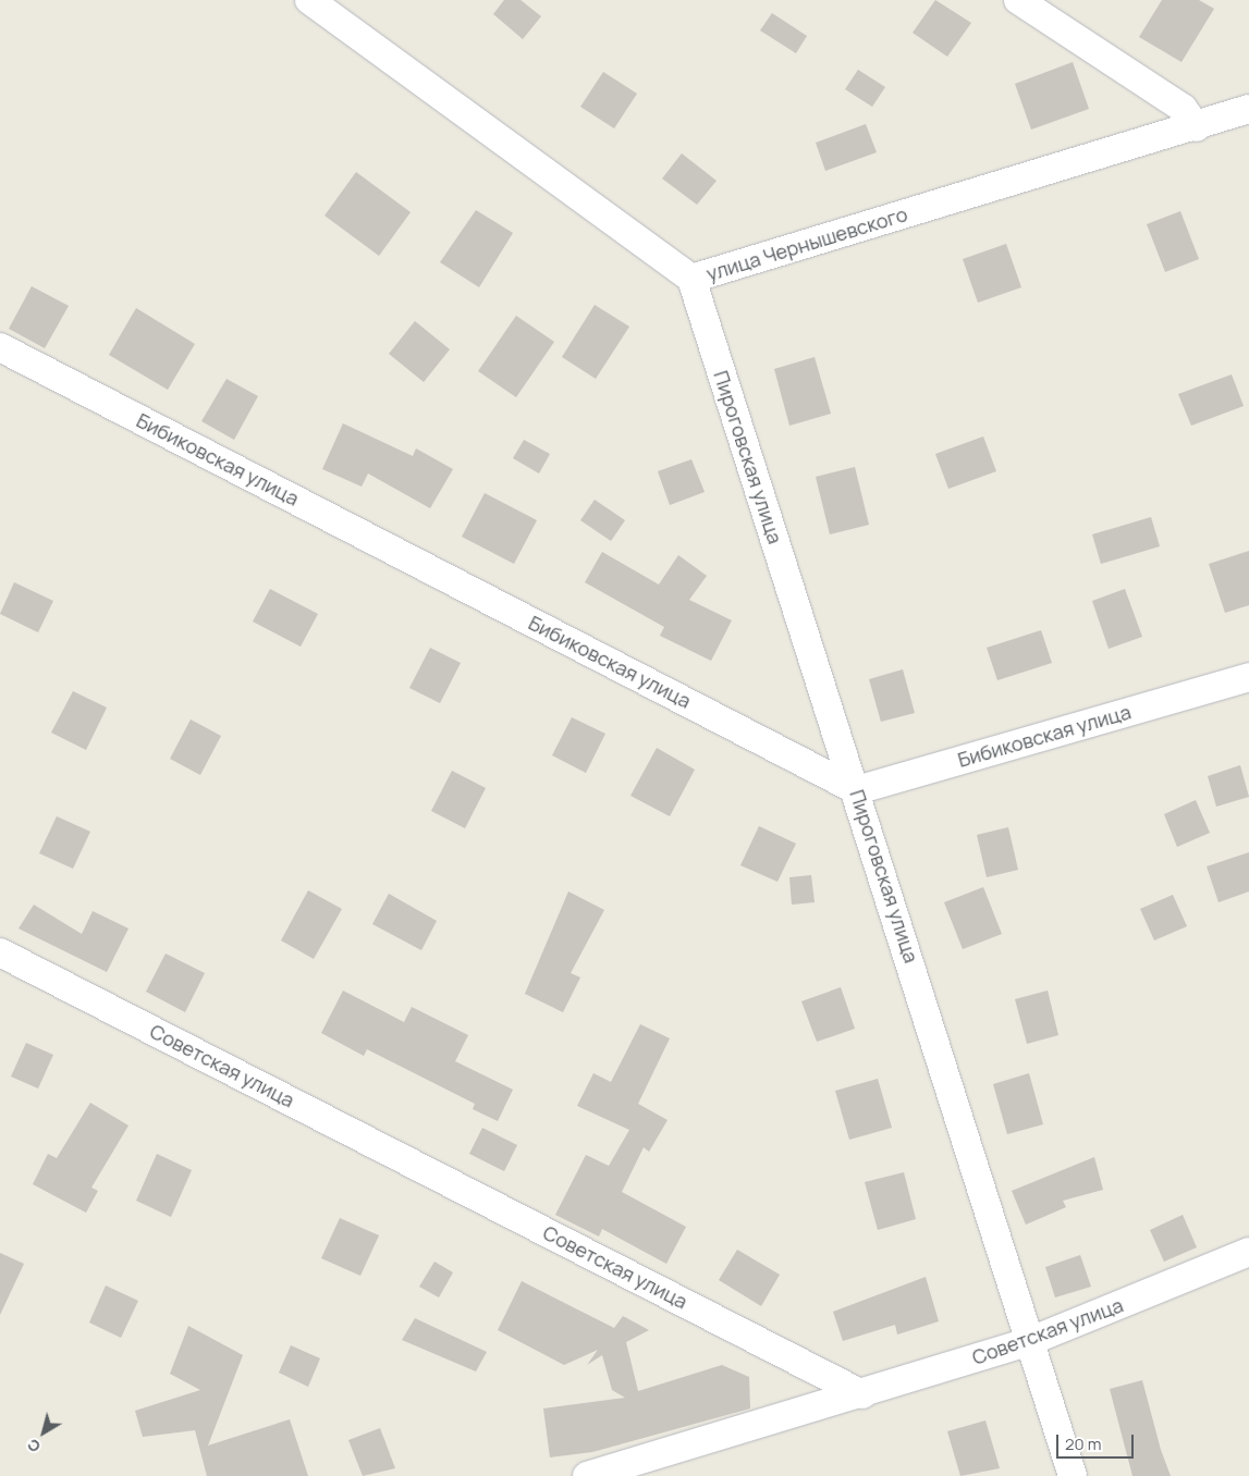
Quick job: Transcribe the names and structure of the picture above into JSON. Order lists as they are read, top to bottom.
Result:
{
  "streets": {
    "street": [
      "улица Чернышевского",
      "Пироговская улица",
      "Бибиковская улица",
      "Советская улица"
    ]
  },
  "crossings": [
    ["улица Чернышевского", "Пироговская улица"],
    ["Пироговская улица", "Бибиковская улица"],
    ["Пироговская улица", "Советская улица"]
  ],
  "scale_bar": "20 m",
  "north": "bottom left"
}
